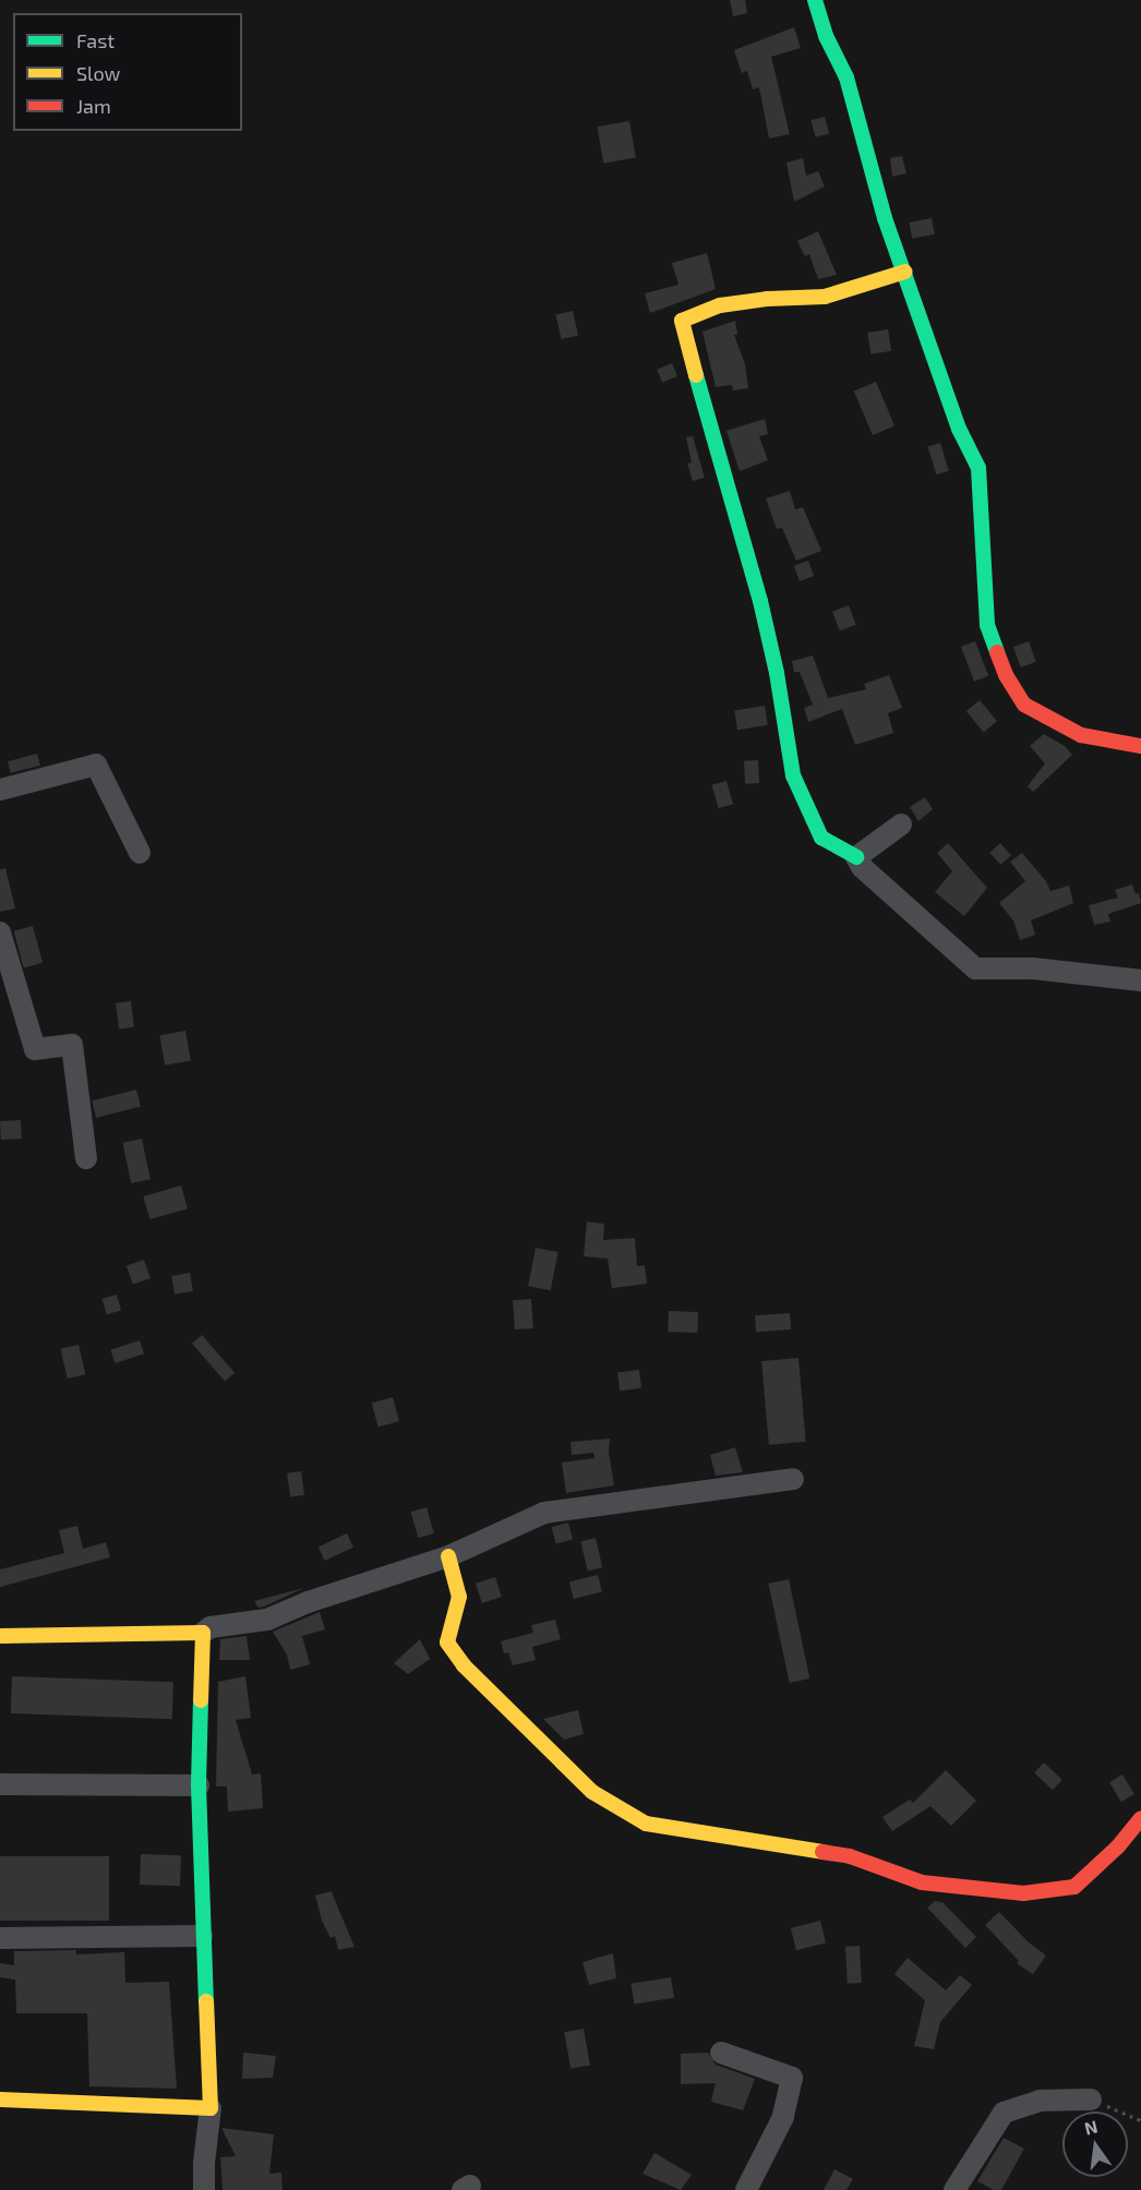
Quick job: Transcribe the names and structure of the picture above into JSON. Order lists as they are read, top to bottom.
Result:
{
  "legend": ["Fast", "Slow", "Jam"],
  "north": "top"
}
